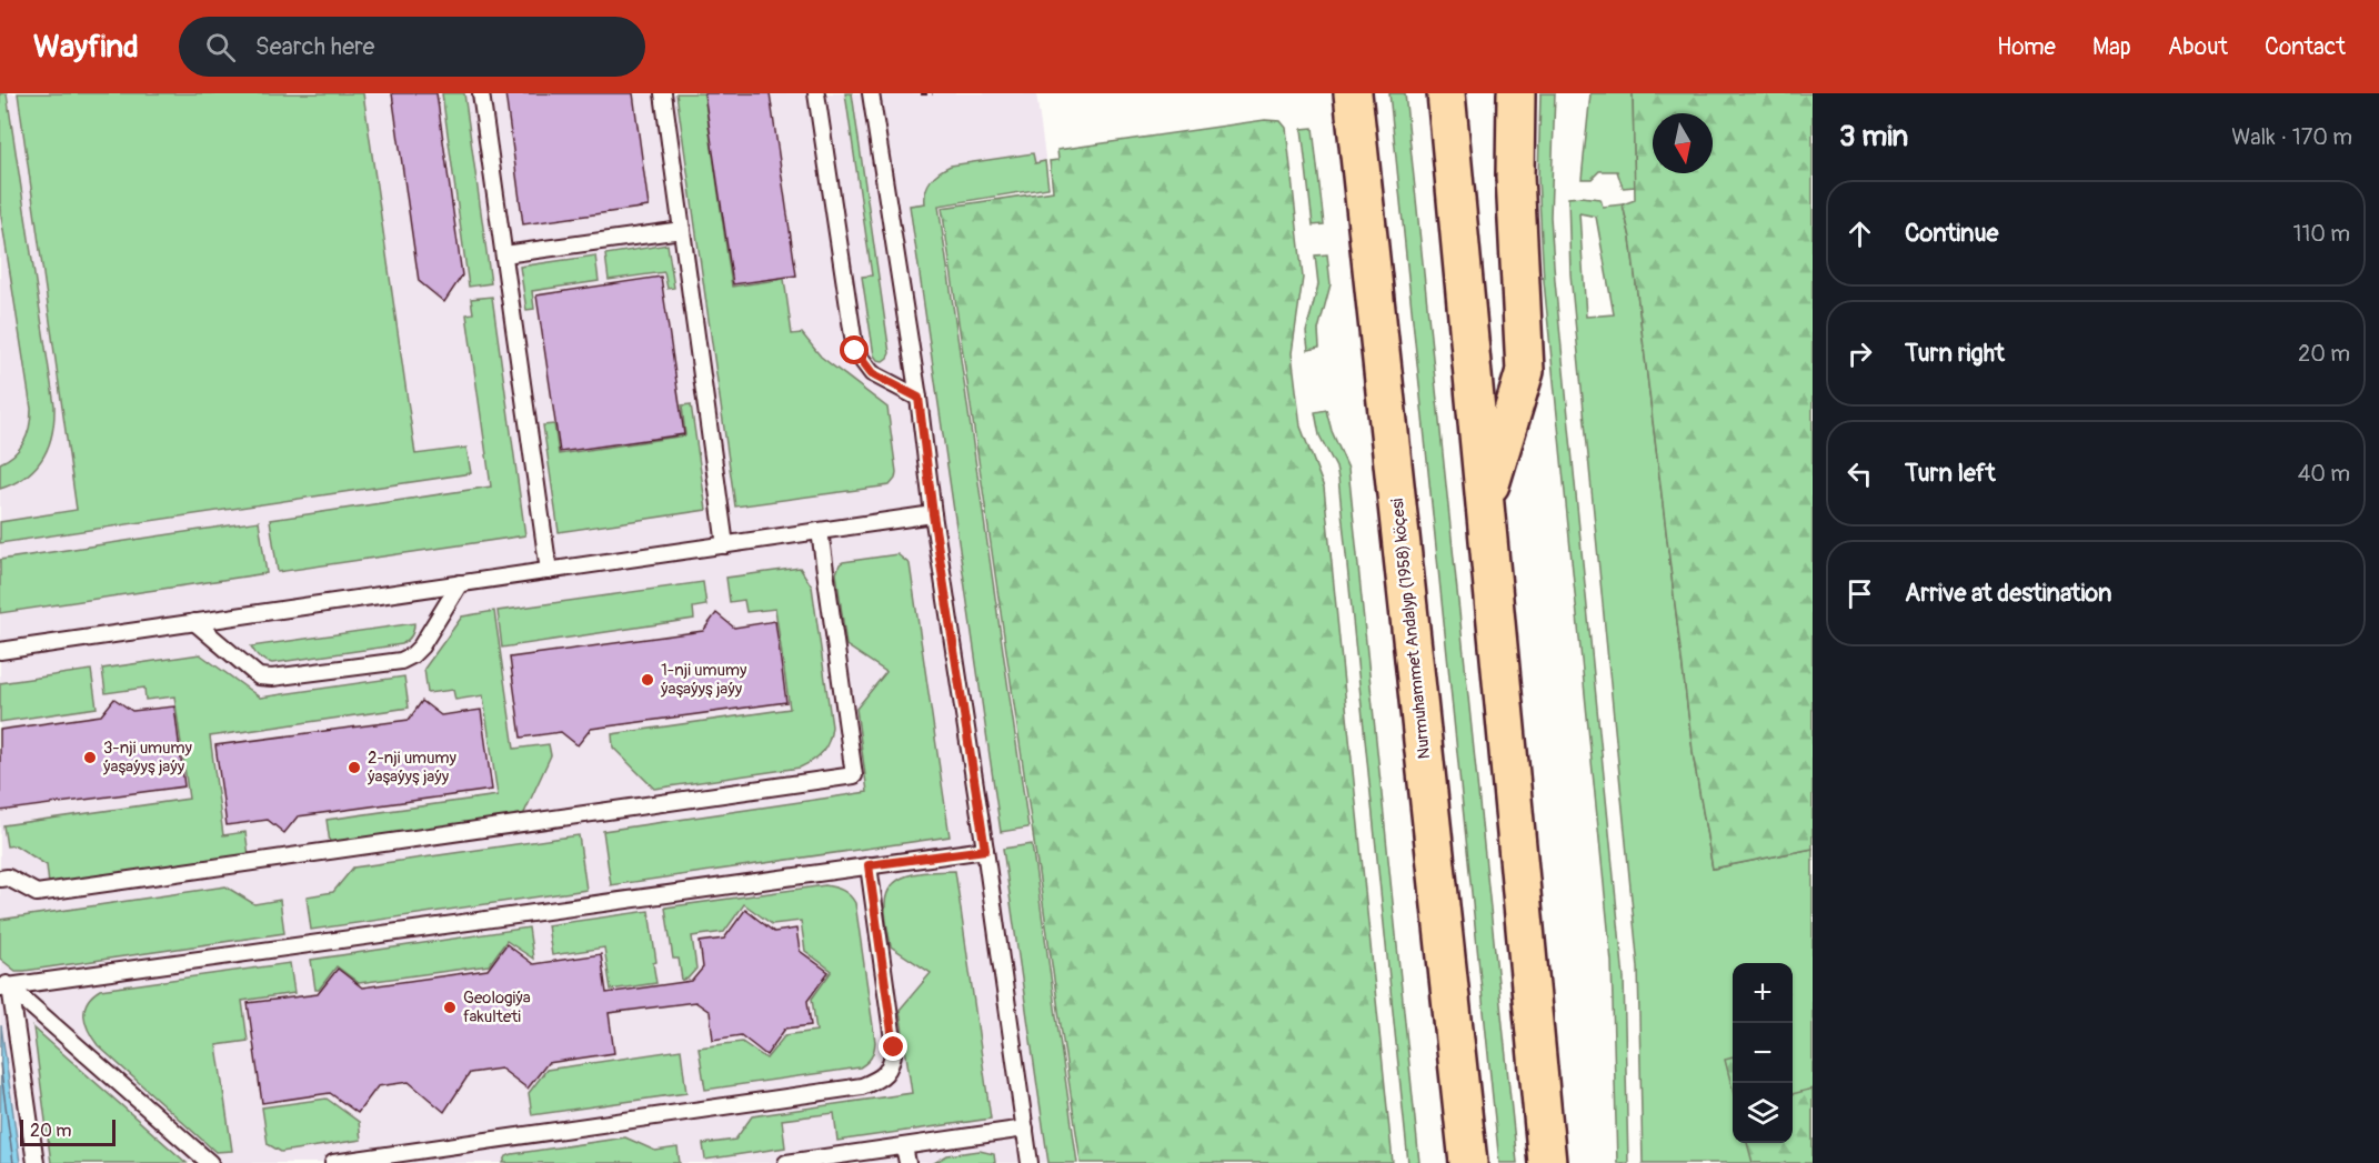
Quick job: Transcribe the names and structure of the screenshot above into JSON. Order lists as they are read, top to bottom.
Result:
{
  "streets": {
    "main road": ["Nurmuhammet Andalyp (1958) köçesi"]
  },
  "places": [
    "1-nji umumy ýaşaýyş jaýy",
    "3-nji umumy ýaşaýyş jaýy",
    "2-nji umumy ýaşaýyş jaýy",
    "Geologiýa fakulteti"
  ],
  "scale_bar": "20 m",
  "north": "bottom",
  "page": {
    "header": "Wayfind",
    "search": "Search here",
    "nav": [
      "Home",
      "Map",
      "About",
      "Contact"
    ],
    "heading": ["3 min", "Walk · 170 m"],
    "list": [
      ["Continue", "110 m"],
      ["Turn right", "20 m"],
      ["Turn left", "40 m"],
      "Arrive at destination"
    ],
    "map_buttons": ["+", "−"],
    "scale": "20 m"
  }
}
